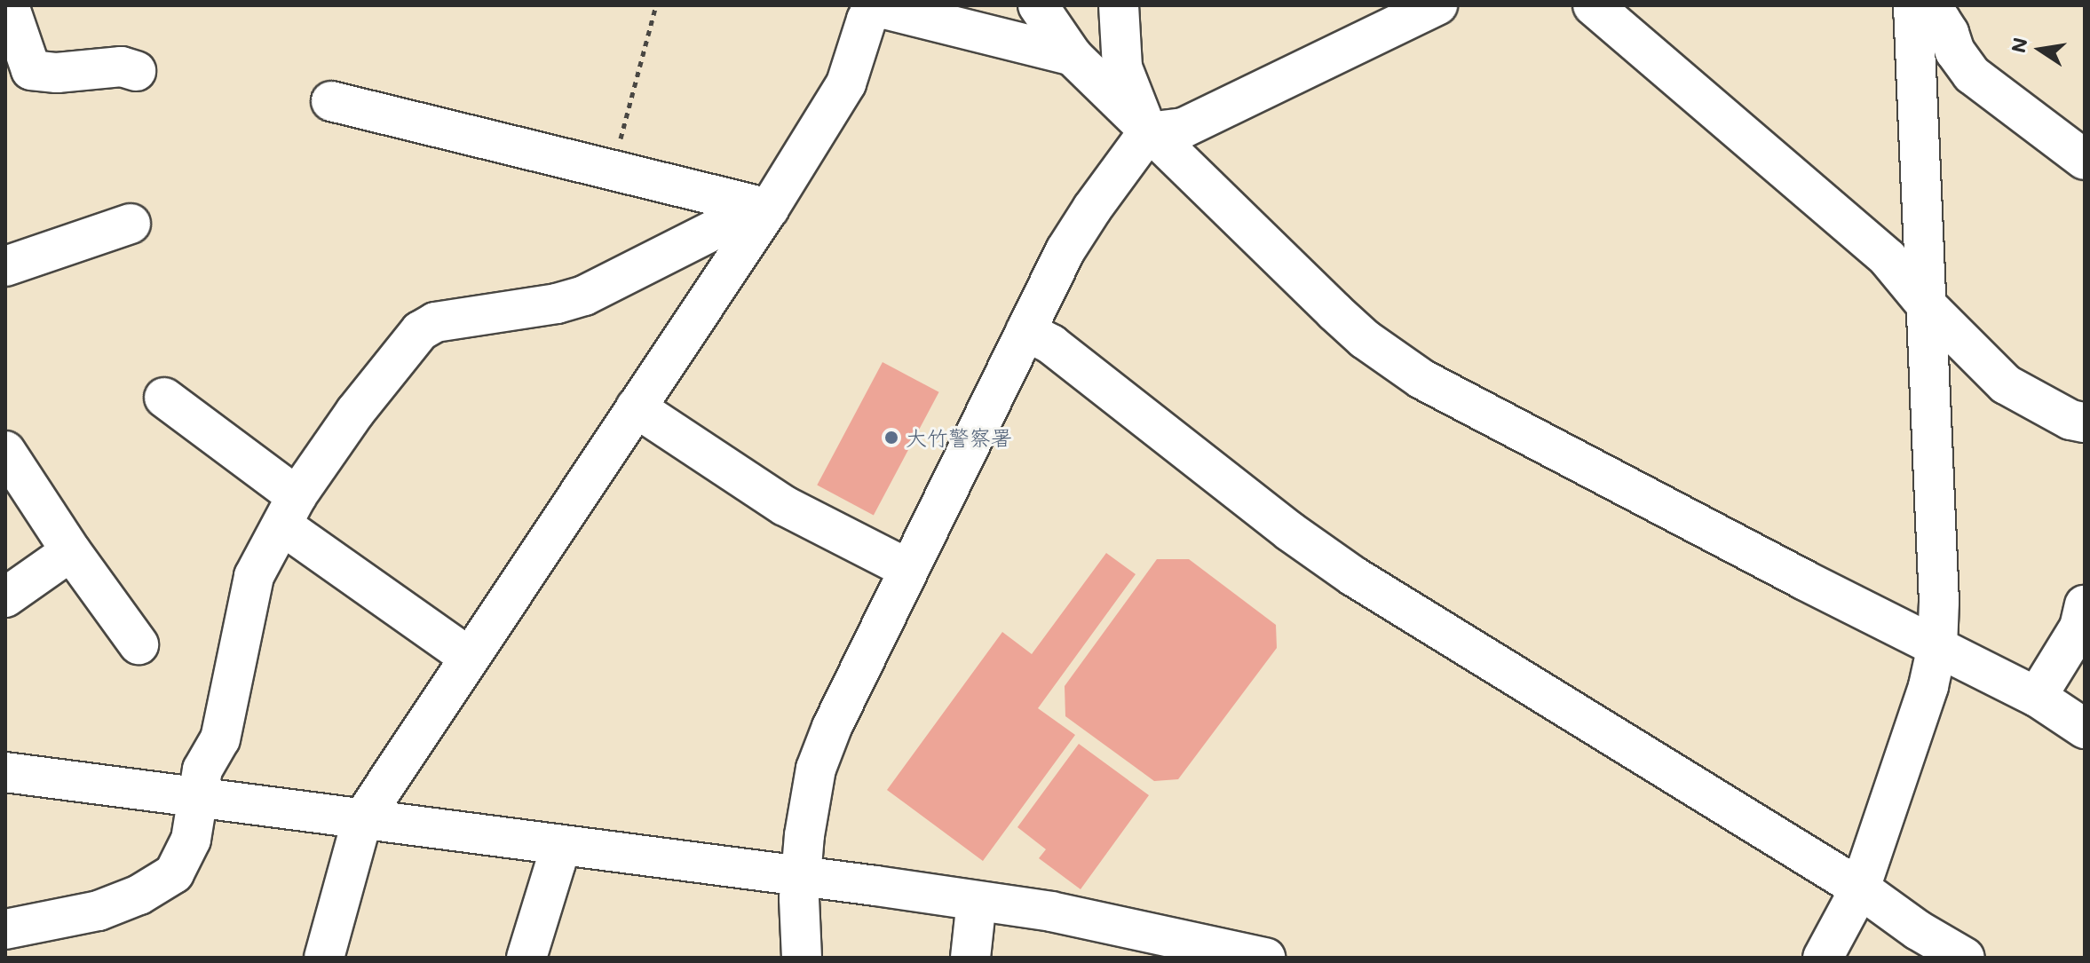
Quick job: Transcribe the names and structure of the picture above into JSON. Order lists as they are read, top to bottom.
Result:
{
  "places": ["大竹警察署"],
  "north": "left"
}
